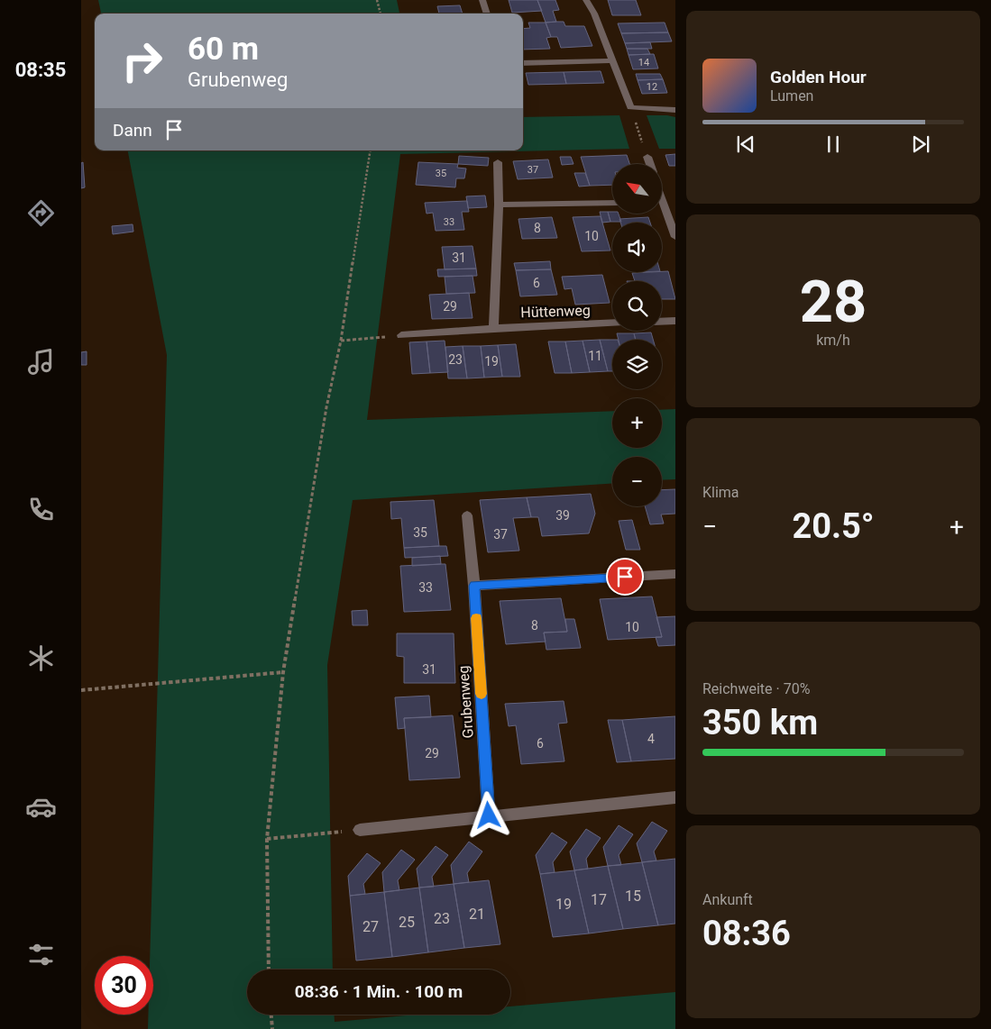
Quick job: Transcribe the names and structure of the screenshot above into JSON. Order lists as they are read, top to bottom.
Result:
{
  "streets": {
    "street": ["Hüttenweg", "Grubenweg"]
  },
  "house_numbers": [
    "14",
    "12",
    "37",
    "35",
    "33",
    "8",
    "10",
    "31",
    "6",
    "29",
    "11",
    "23",
    "19",
    "39",
    "35",
    "37",
    "33",
    "8",
    "10",
    "31",
    "4",
    "6",
    "29",
    "15",
    "17",
    "19",
    "21",
    "23",
    "25",
    "27"
  ],
  "north": "top left",
  "page": {
    "tabs": "08:35",
    "turn": ["60 m", "Grubenweg"],
    "song": ["Golden Hour", "Lumen"],
    "then": "Dann",
    "map_buttons": ["+", "−"],
    "tile": [
      ["28", "km/h"],
      "Klima",
      ["Reichweite · 70%", "350 km"],
      ["Ankunft", "08:36"]
    ],
    "heat": ["−", "20.5°", "+"],
    "limit": "30",
    "trip": "08:36 · 1 Min. · 100 m"
  }
}
